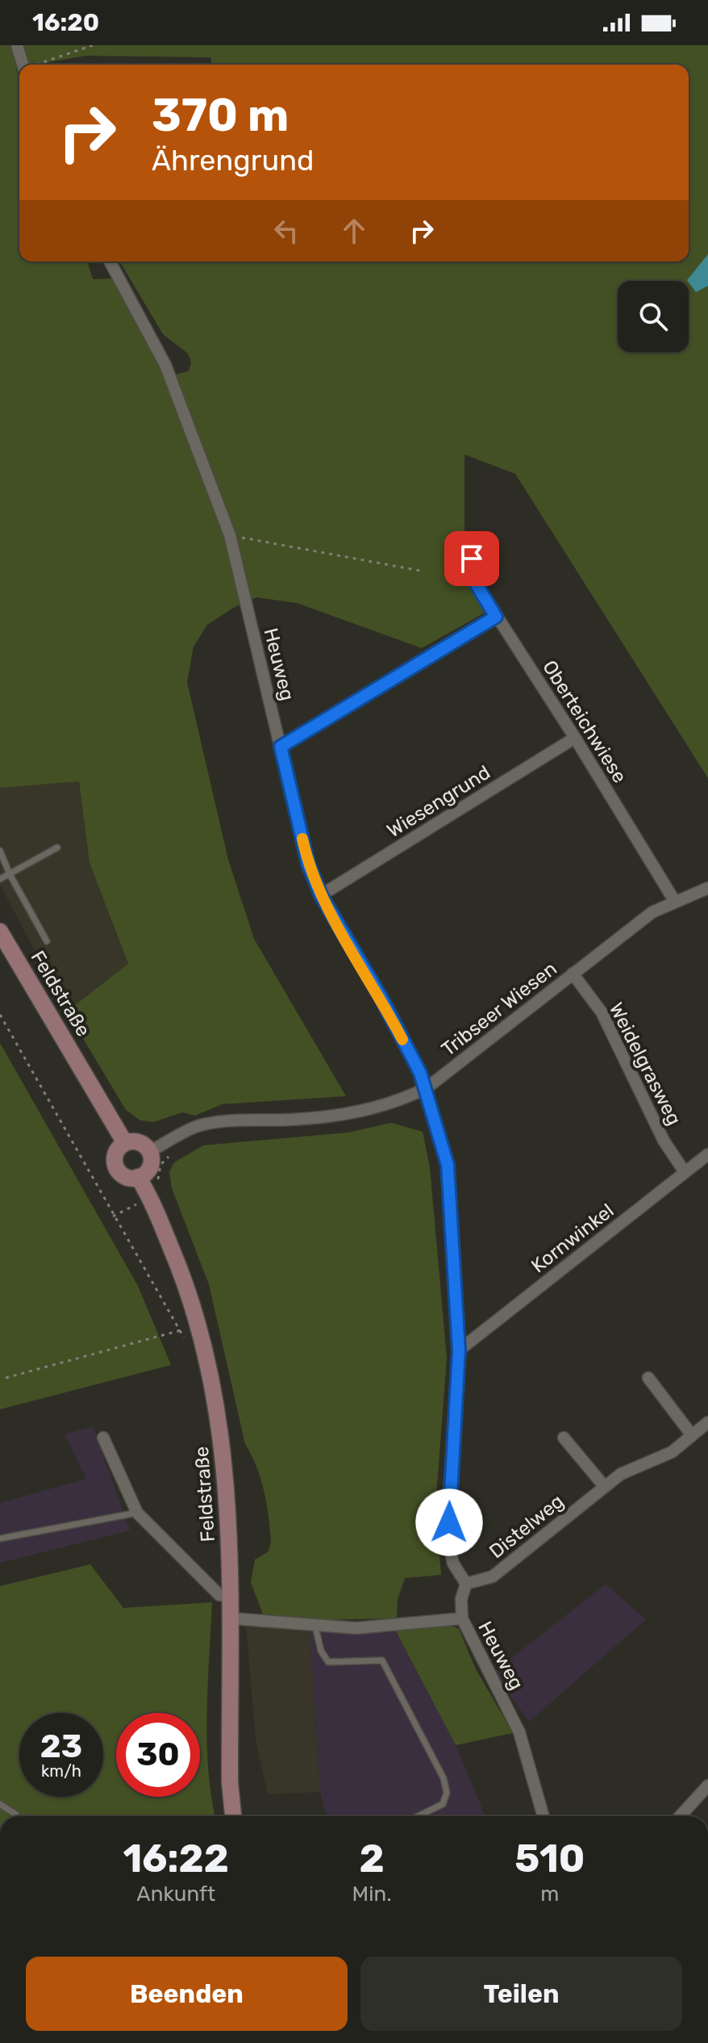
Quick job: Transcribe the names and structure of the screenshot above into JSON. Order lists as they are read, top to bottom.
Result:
{
  "streets": {
    "main road": ["Feldstraße"],
    "street": [
      "Heuweg",
      "Oberteichwiese",
      "Wiesengrund",
      "Tribseer Wiesen",
      "Weidelgrasweg",
      "Kornwinkel",
      "Distelweg"
    ]
  },
  "crossings": [
    ["Heuweg", "Wiesengrund"],
    ["Heuweg", "Tribseer Wiesen"],
    ["Heuweg", "Kornwinkel"],
    ["Heuweg", "Distelweg"],
    ["Oberteichwiese", "Wiesengrund"],
    ["Oberteichwiese", "Tribseer Wiesen"],
    ["Feldstraße", "Tribseer Wiesen"],
    ["Tribseer Wiesen", "Weidelgrasweg"],
    ["Weidelgrasweg", "Kornwinkel"]
  ],
  "page": {
    "status": "16:20",
    "turn": ["370 m", "Ährengrund"],
    "speed": "23 km/h",
    "limit": "30",
    "eta": [
      "16:22",
      "Ankunft",
      "2",
      "Min.",
      "510",
      "m"
    ],
    "buttons": ["Beenden", "Teilen"]
  }
}
